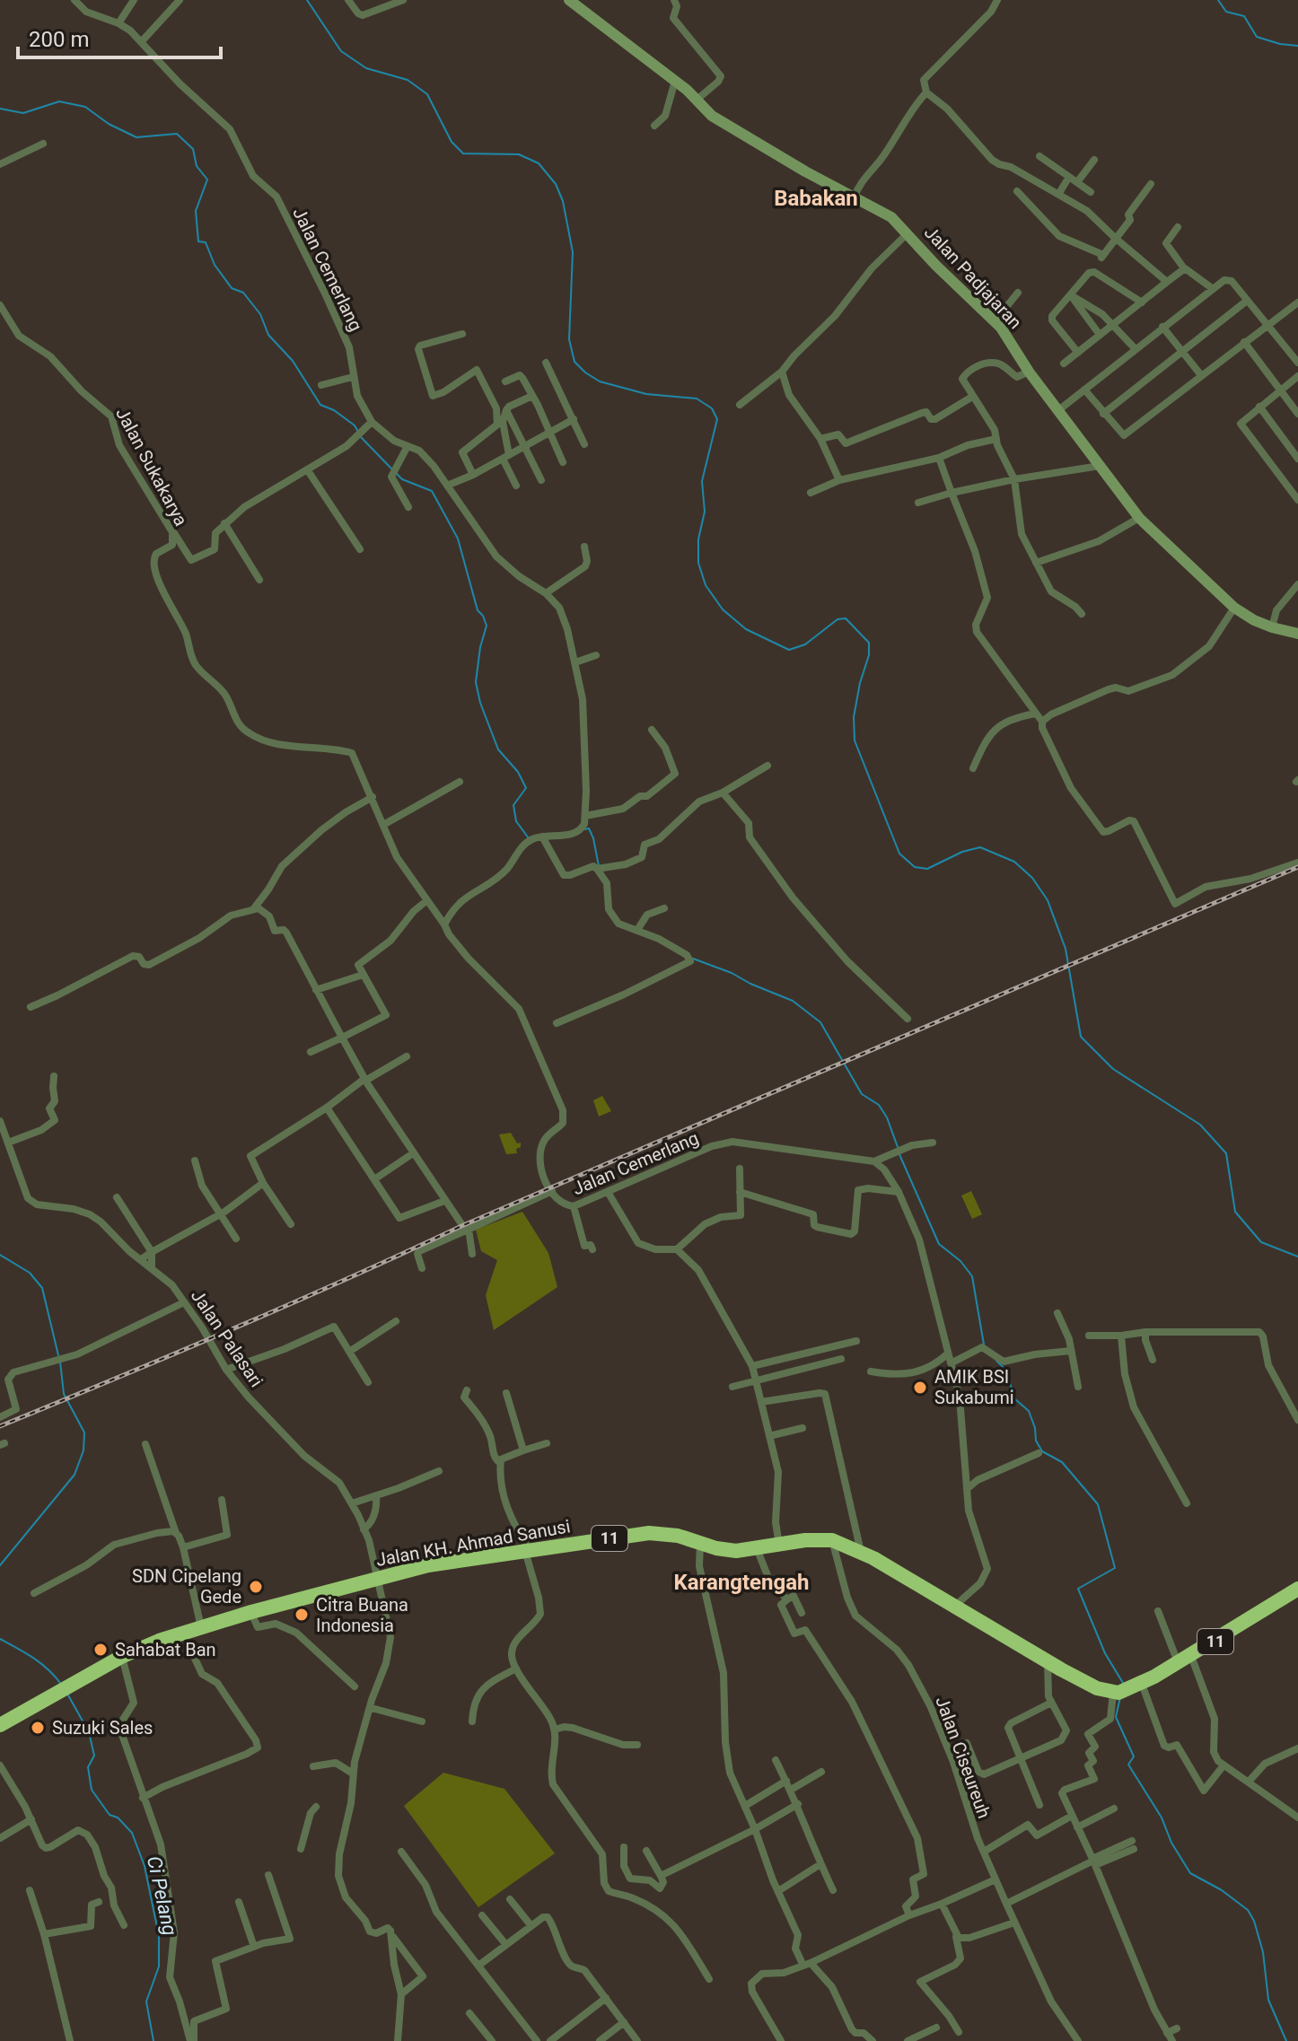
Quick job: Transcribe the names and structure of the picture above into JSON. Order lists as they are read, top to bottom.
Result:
{
  "streets": {
    "highway": ["11", "Jalan KH. Ahmad Sanusi"],
    "street": [
      "Jalan Cemerlang",
      "Jalan Padjajaran",
      "Jalan Sukakarya",
      "Jalan Palasari",
      "Jalan Ciseureuh"
    ]
  },
  "crossings": [
    ["Jalan Cemerlang", "Jalan Sukakarya"],
    ["Jalan Palasari", "Jalan KH. Ahmad Sanusi"],
    ["11", "Jalan KH. Ahmad Sanusi"],
    ["Jalan KH. Ahmad Sanusi", "Jalan Ciseureuh"]
  ],
  "districts": ["Babakan", "Karangtengah"],
  "water": ["Ci Pelang"],
  "places": [
    "AMIK BSI Sukabumi",
    "SDN Cipelang Gede",
    "Citra Buana Indonesia",
    "Sahabat Ban",
    "Suzuki Sales"
  ],
  "scale_bar": "200 m"
}
